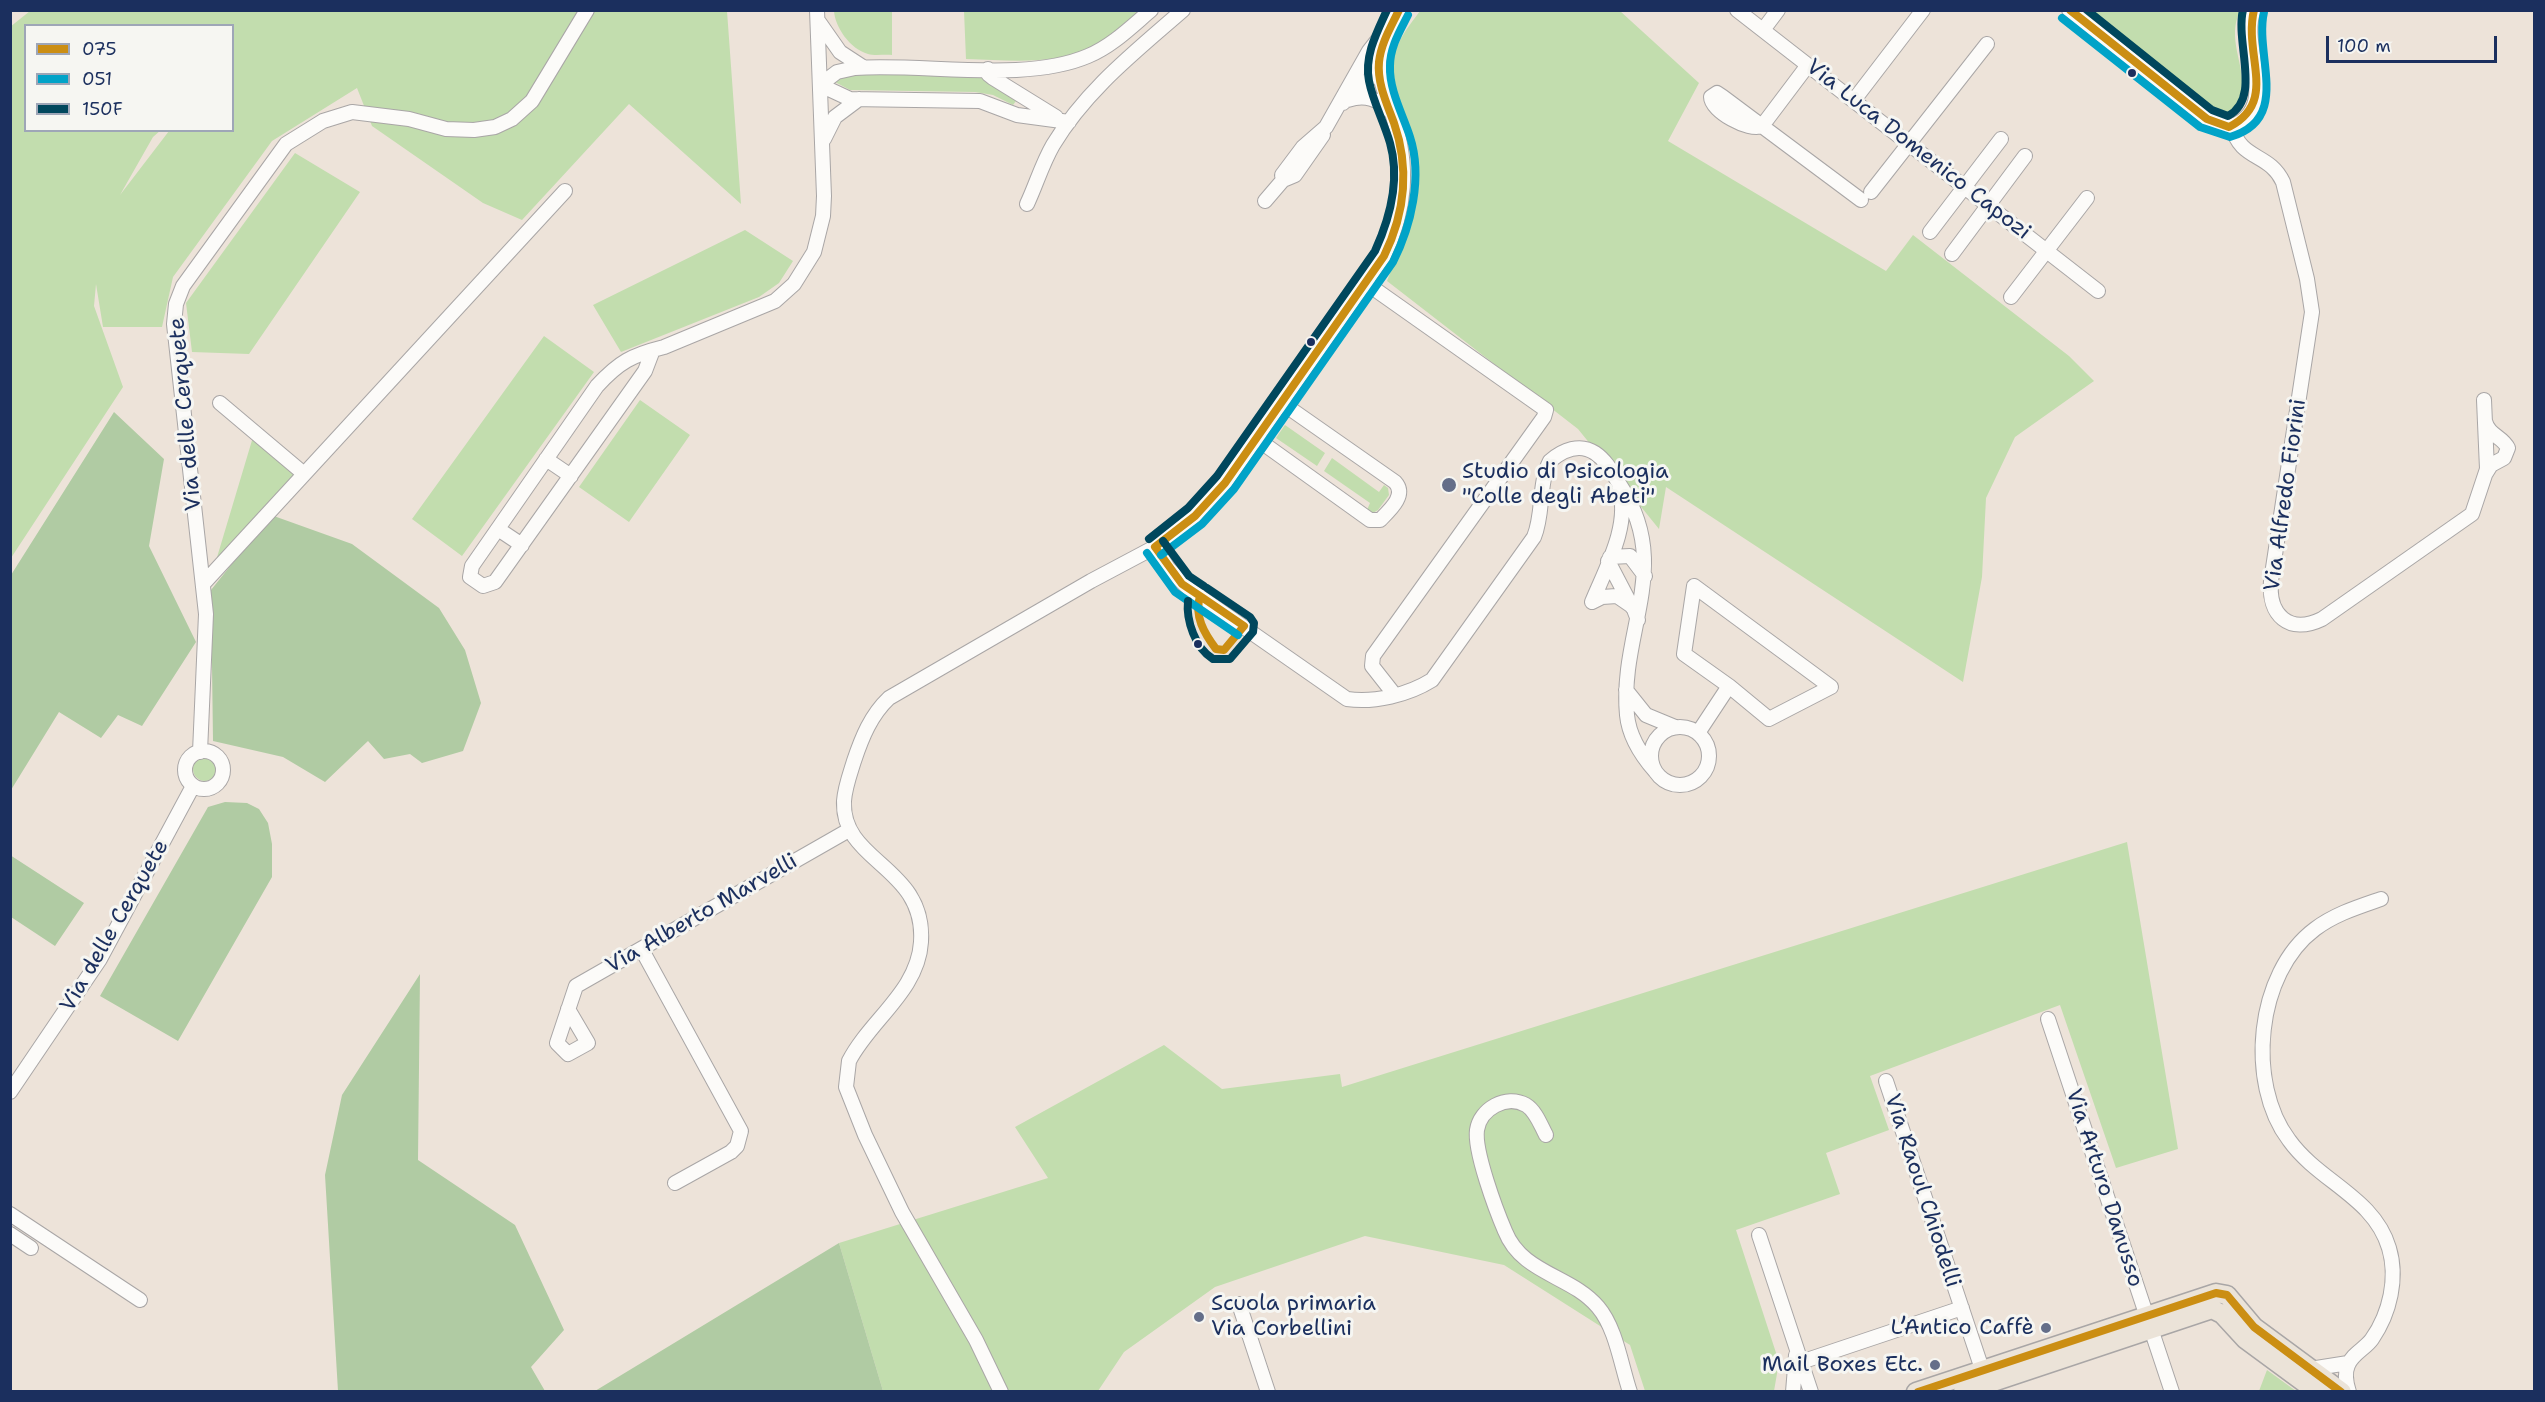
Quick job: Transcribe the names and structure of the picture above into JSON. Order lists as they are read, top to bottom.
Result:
{
  "streets": {
    "street": [
      "Via Luca Domenico Capozi",
      "Via delle Cerquete",
      "Via Alfredo Fiorini",
      "Via Alberto Marvelli",
      "Via Arturo Danusso",
      "Via Raoul Chiodelli"
    ]
  },
  "places": [
    "Studio di Psicologia \"Colle degli Abeti\"",
    "Scuola primaria Via Corbellini",
    "L’Antico Caffè",
    "Mail Boxes Etc."
  ],
  "lines": ["transit line 075", "transit line 150F", "transit line 051"],
  "legend": ["075", "051", "150F"],
  "scale_bar": "100 m"
}
